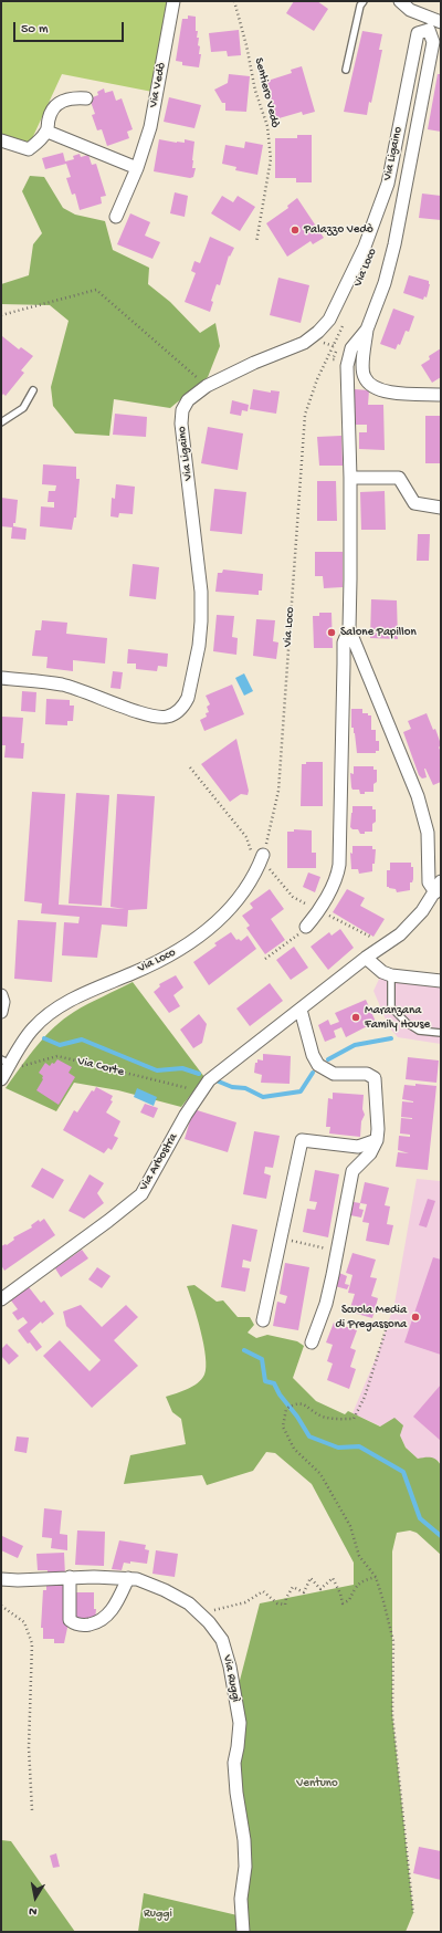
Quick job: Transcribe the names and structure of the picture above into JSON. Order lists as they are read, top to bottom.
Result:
{
  "streets": {
    "street": [
      "Via Vedò",
      "Via Ligaino",
      "Via Loco",
      "Via Arbostra",
      "Via Ruggì"
    ],
    "path": ["Sentiero Vedò", "Via Corte"]
  },
  "crossings": [
    ["Via Ligaino", "Via Loco"],
    ["Via Loco", "Via Corte"],
    ["Via Loco", "Via Arbostra"],
    ["Via Corte", "Via Arbostra"]
  ],
  "parks": ["Ventuno", "Ruggi"],
  "places": [
    "Palazzo Vedò",
    "Salone Papillon",
    "Maranzana Family House",
    "Scuola Media di Pregassona"
  ],
  "scale_bar": "50 m",
  "north": "bottom"
}
